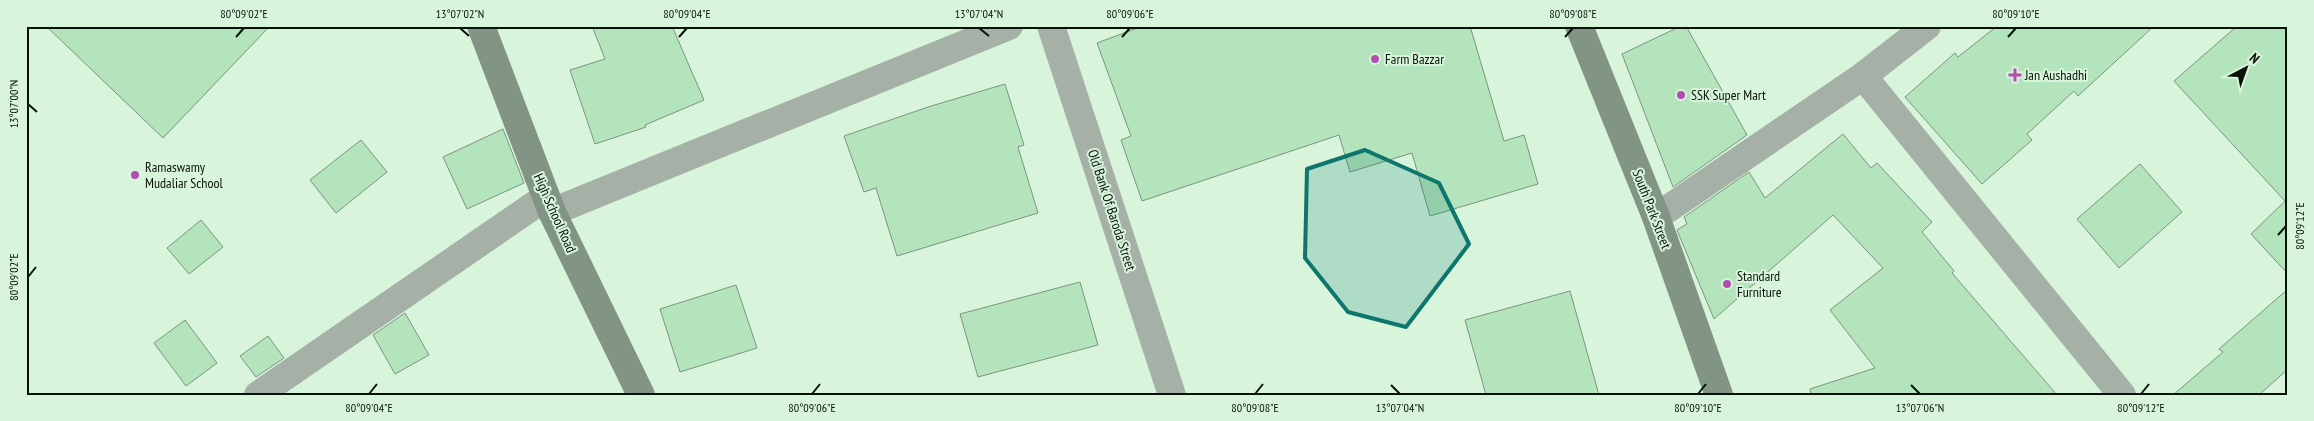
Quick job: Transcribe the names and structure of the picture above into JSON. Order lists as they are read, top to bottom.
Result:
{
  "streets": {
    "street": ["South Park Street", "Old Bank Of Baroda Street", "High School Road"]
  },
  "places": {
    "other": [
      "Farm Bazzar",
      "SSK Super Mart",
      "Ramaswamy Mudaliar School",
      "Standard Furniture"
    ],
    "health": ["Jan Aushadhi"]
  },
  "north": "top right",
  "coordinates": [
    "80°09'02\"E",
    "13°07'02\"N",
    "80°09'04\"E",
    "13°07'04\"N",
    "80°09'06\"E",
    "80°09'08\"E",
    "80°09'10\"E",
    "13°07'00\"N",
    "80°09'12\"E",
    "13°07'06\"N"
  ]
}
